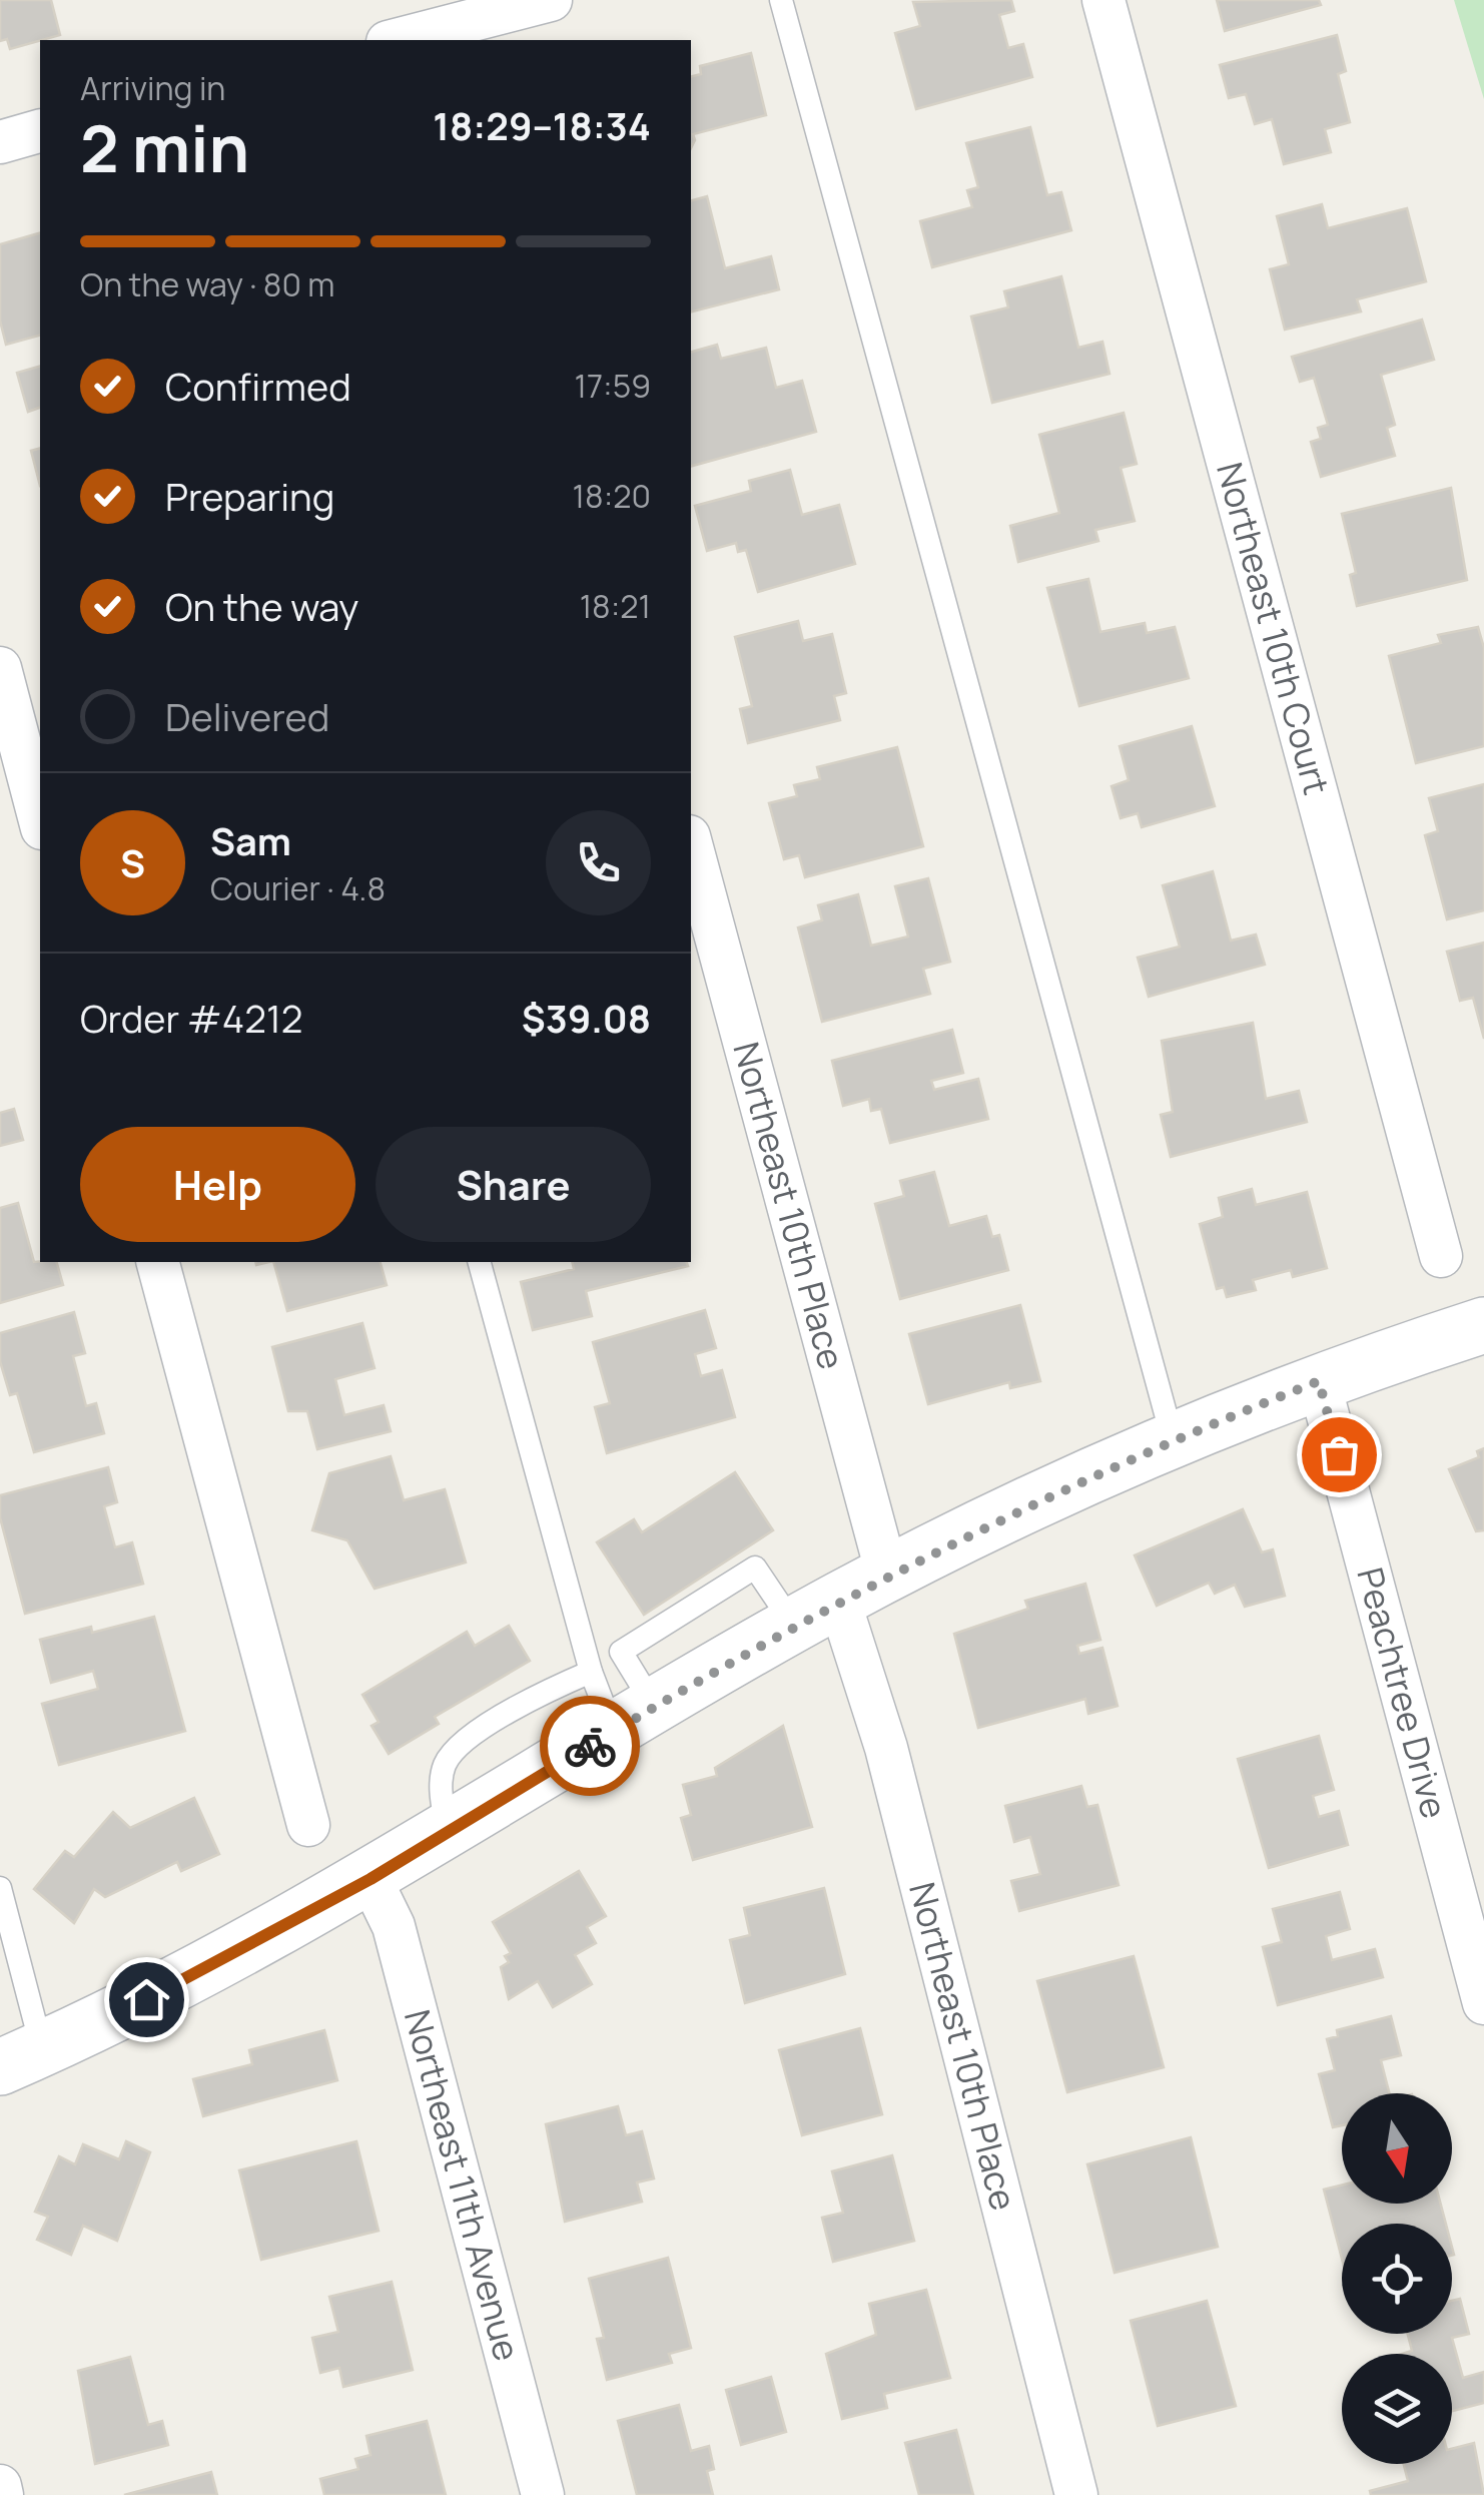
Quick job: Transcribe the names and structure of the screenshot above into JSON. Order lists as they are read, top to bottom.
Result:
{
  "streets": {
    "street": [
      "Northeast 10th Court",
      "Northeast 10th Place",
      "Peachtree Drive",
      "Northeast 11th Avenue"
    ]
  },
  "north": "bottom",
  "page": {
    "heading": ["2 min", "Arriving in", "18:29–18:34"],
    "panel": [
      "Sam",
      "Courier · 4.8",
      "Order #4212",
      "$39.08"
    ],
    "bar": "On the way · 80 m",
    "list": [
      ["Confirmed", "17:59"],
      ["Preparing", "18:20"],
      ["On the way", "18:21"],
      "Delivered"
    ],
    "round": "S",
    "buttons": ["Help", "Share"]
  }
}
